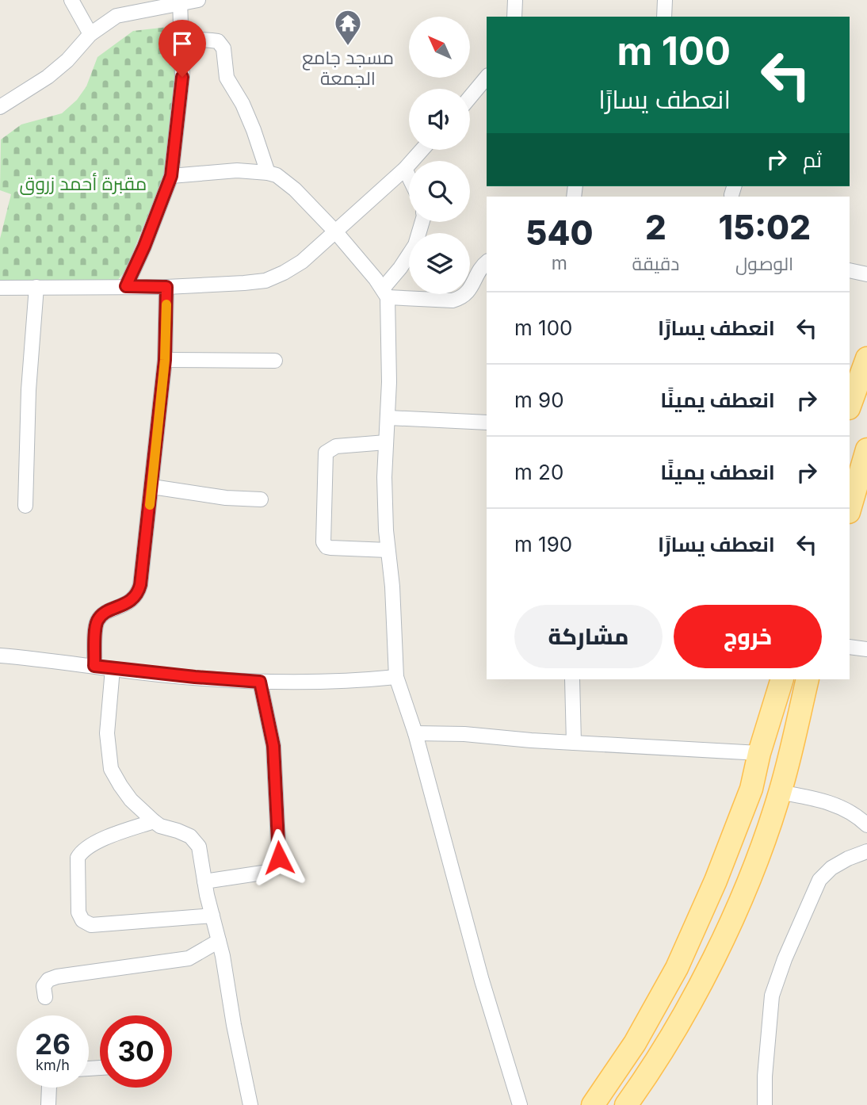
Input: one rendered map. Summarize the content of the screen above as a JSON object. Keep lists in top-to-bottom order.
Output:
{
  "parks": ["مقبرة أحمد زروق"],
  "places": {
    "temple": ["مسجد جامع الجمعة"]
  },
  "north": "top left",
  "page": {
    "turn": ["100 m", "انعطف يسارًا"],
    "then": "ثم",
    "eta": [
      "15:02",
      "الوصول",
      "2",
      "دقيقة",
      "540",
      "m"
    ],
    "list": [
      {
        "name": "انعطف يسارًا",
        "value": "100 m"
      },
      {
        "name": "انعطف يمينًا",
        "value": "90 m"
      },
      {
        "name": "انعطف يمينًا",
        "value": "20 m"
      },
      {
        "name": "انعطف يسارًا",
        "value": "190 m"
      }
    ],
    "buttons": ["خروج", "مشاركة"],
    "speed": "26 km/h",
    "limit": "30"
  }
}
